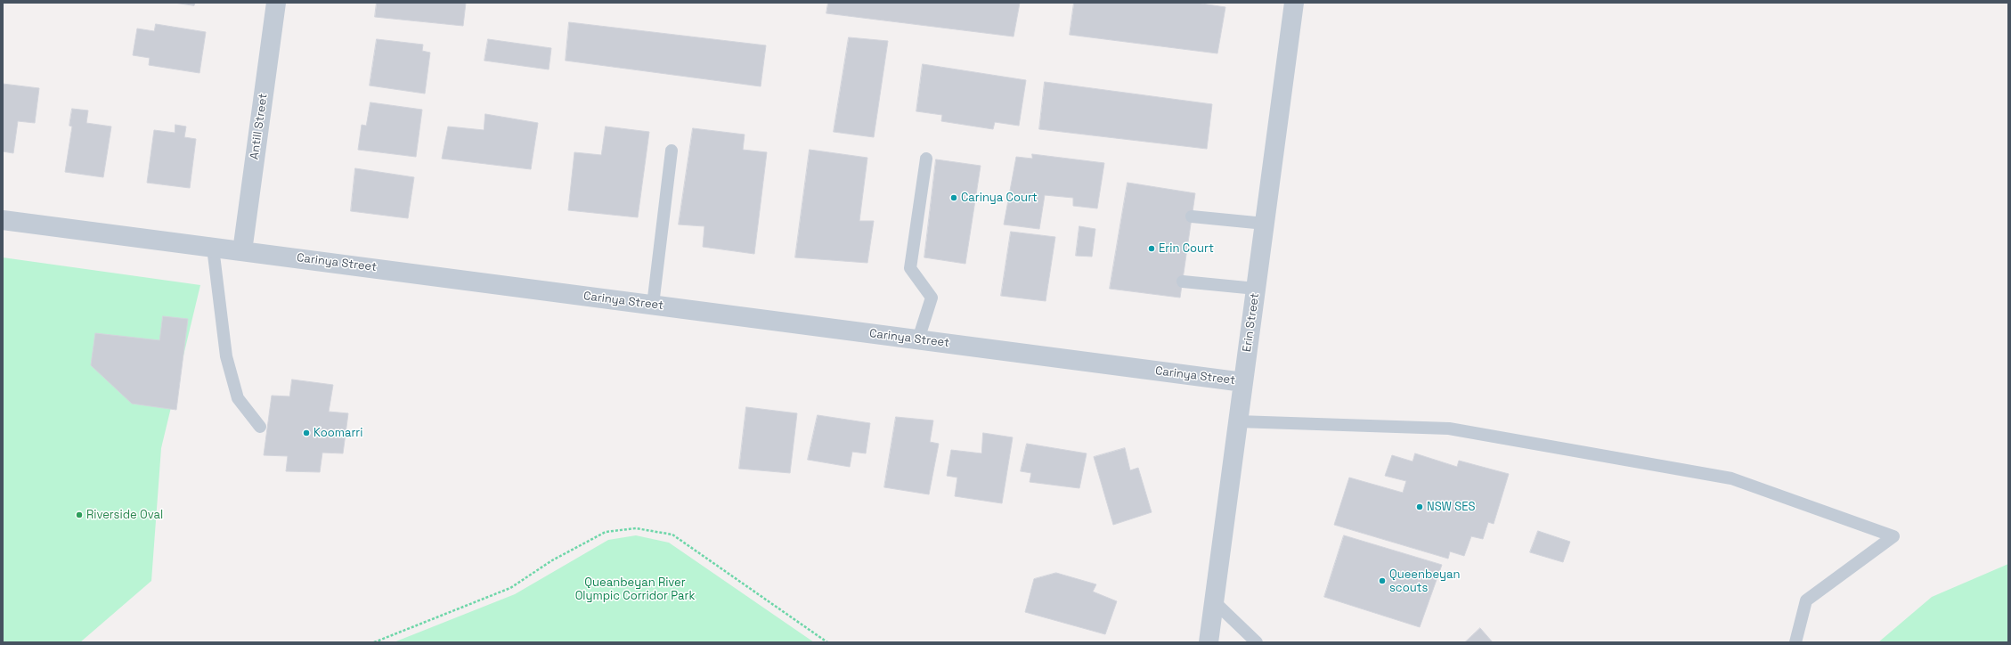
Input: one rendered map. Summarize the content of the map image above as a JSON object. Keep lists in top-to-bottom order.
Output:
{
  "streets": {
    "street": ["Antill Street", "Carinya Street", "Erin Street"]
  },
  "crossings": [
    ["Antill Street", "Carinya Street"],
    ["Carinya Street", "Erin Street"]
  ],
  "parks": ["Queanbeyan River Olympic Corridor Park"],
  "places": [
    "Carinya Court",
    "Erin Court",
    "Koomarri",
    "NSW SES",
    "Riverside Oval",
    "Queenbeyan scouts"
  ]
}
